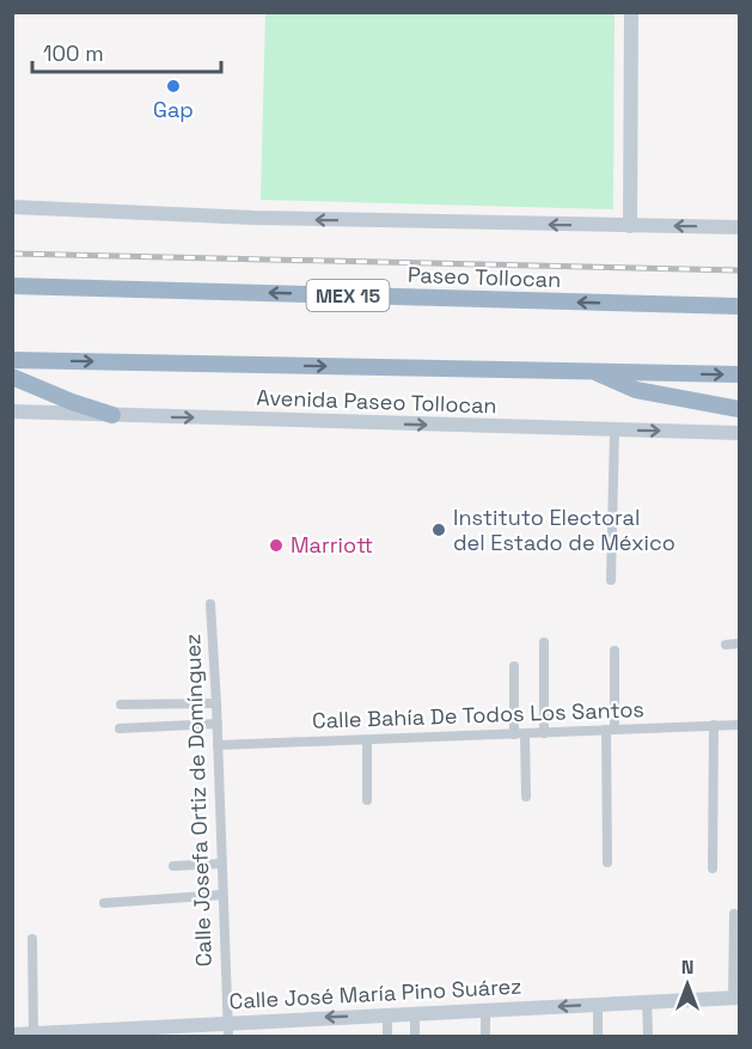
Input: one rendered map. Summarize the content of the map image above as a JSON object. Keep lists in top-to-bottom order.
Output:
{
  "streets": {
    "highway": ["Paseo Tollocan", "MEX 15"],
    "main road": ["Avenida Paseo Tollocan", "Calle José María Pino Suárez"],
    "street": ["Calle Bahía De Todos Los Santos", "Calle Josefa Ortiz de Domínguez"]
  },
  "crossings": [
    ["Calle Bahía De Todos Los Santos", "Calle Josefa Ortiz de Domínguez"],
    ["Calle Josefa Ortiz de Domínguez", "Calle José María Pino Suárez"]
  ],
  "one_way": ["Avenida Paseo Tollocan", "Calle José María Pino Suárez"],
  "places": ["Gap", "Instituto Electoral del Estado de México", "Marriott"],
  "scale_bar": "100 m",
  "north": "top"
}
